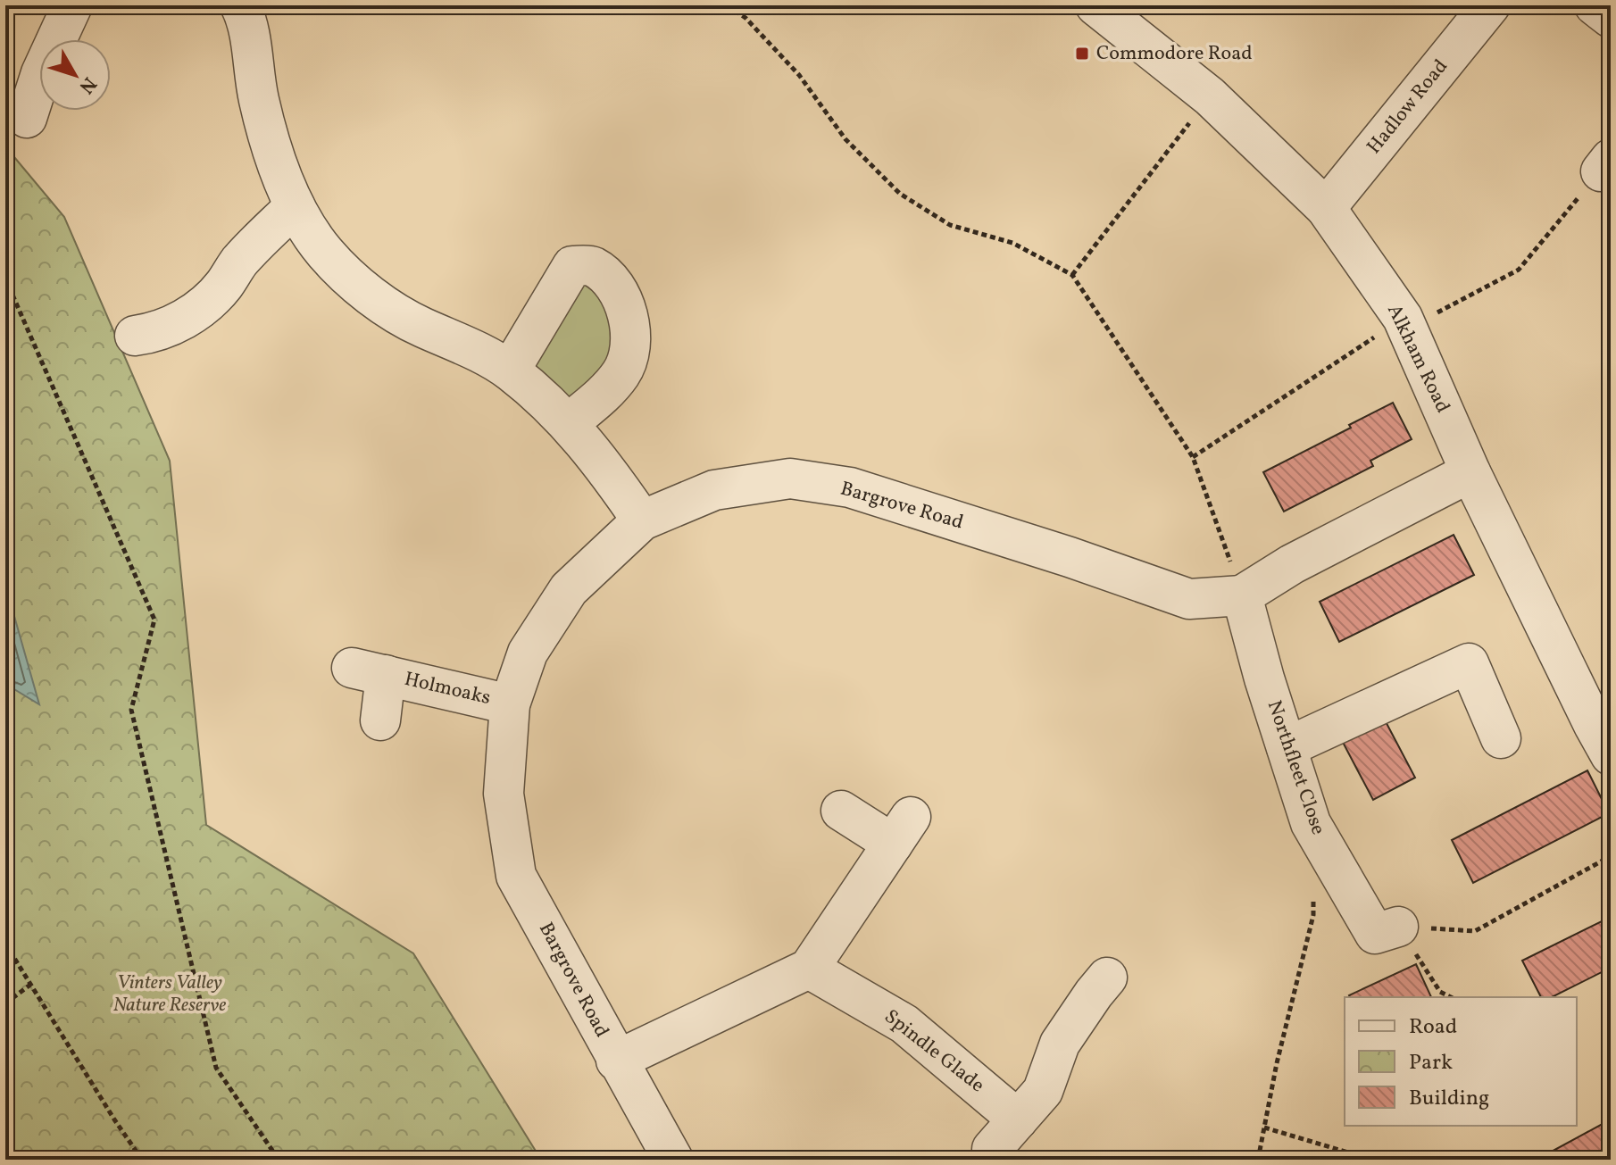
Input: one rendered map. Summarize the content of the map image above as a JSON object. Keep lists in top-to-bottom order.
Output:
{
  "streets": {
    "street": [
      "Hadlow Road",
      "Alkham Road",
      "Bargrove Road",
      "Holmoaks",
      "Northfleet Close",
      "Spindle Glade"
    ]
  },
  "crossings": [
    ["Hadlow Road", "Alkham Road"],
    ["Bargrove Road", "Holmoaks"],
    ["Bargrove Road", "Northfleet Close"]
  ],
  "parks": ["Vinters Valley Nature Reserve"],
  "places": {
    "transit": ["Commodore Road"]
  },
  "legend": ["Road", "Park", "Building"],
  "north": "bottom right"
}
